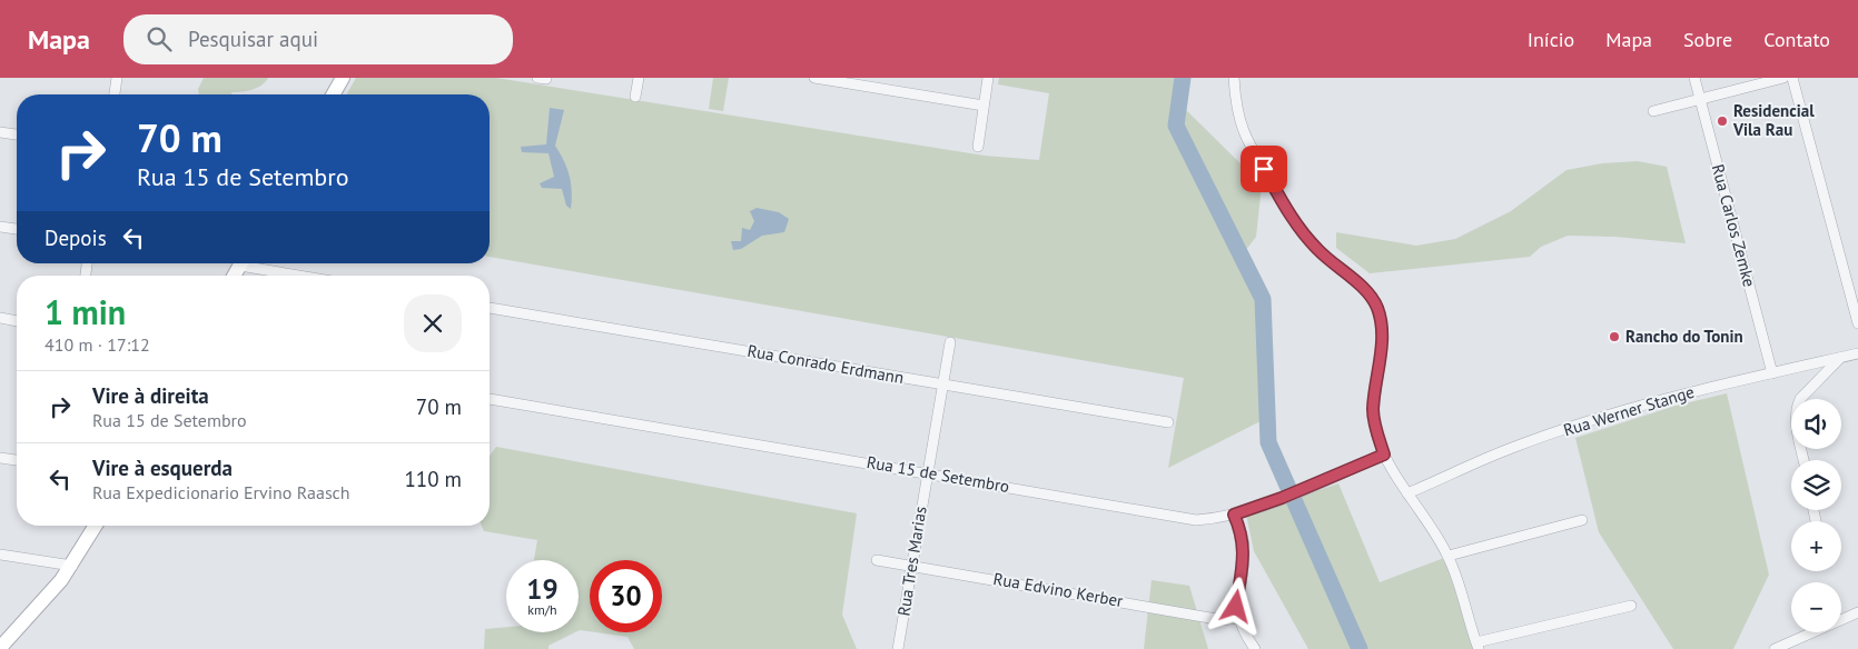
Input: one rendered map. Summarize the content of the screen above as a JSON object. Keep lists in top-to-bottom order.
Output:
{
  "streets": {
    "street": [
      "Rua Carlos Zemke",
      "Rua Conrado Erdmann",
      "Rua Werner Stange",
      "Rua 15 de Setembro",
      "Rua Tres Marias",
      "Rua Edvino Kerber"
    ]
  },
  "crossings": [
    ["Rua Carlos Zemke", "Rua Werner Stange"],
    ["Rua Conrado Erdmann", "Rua Tres Marias"],
    ["Rua 15 de Setembro", "Rua Tres Marias"],
    ["Rua Tres Marias", "Rua Edvino Kerber"]
  ],
  "places": ["Residencial Vila Rau", "Rancho do Tonin"],
  "page": {
    "header": "Mapa",
    "search": "Pesquisar aqui",
    "nav": [
      "Início",
      "Mapa",
      "Sobre",
      "Contato"
    ],
    "turn": ["70 m", "Rua 15 de Setembro"],
    "then": "Depois",
    "heading": ["1 min", "410 m · 17:12"],
    "list": [
      {
        "name": "Vire à direita",
        "note": "Rua 15 de Setembro",
        "value": "70 m"
      },
      {
        "name": "Vire à esquerda",
        "note": "Rua Expedicionario Ervino Raasch",
        "value": "110 m"
      }
    ],
    "map_buttons": ["+", "−"],
    "speed": "19 km/h",
    "limit": "30"
  }
}
